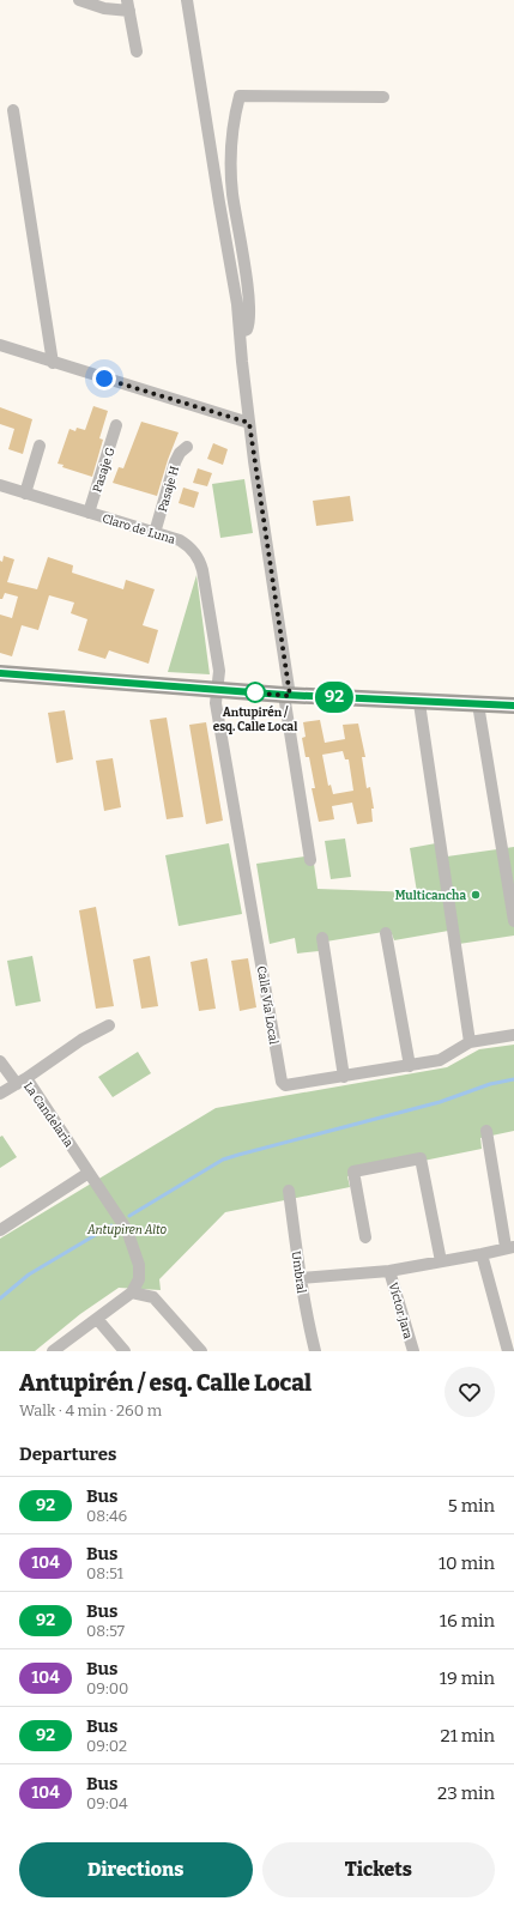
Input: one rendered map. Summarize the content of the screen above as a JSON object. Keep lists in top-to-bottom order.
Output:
{
  "streets": {
    "street": [
      "Pasaje G",
      "Pasaje H",
      "Claro de Luna",
      "Calle Vía Local",
      "La Candelaria",
      "Umbral",
      "Víctor Jara"
    ]
  },
  "crossings": [
    ["Pasaje G", "Claro de Luna"],
    ["Pasaje H", "Claro de Luna"],
    ["Claro de Luna", "Calle Vía Local"]
  ],
  "parks": ["Antupiren Alto"],
  "places": ["Antupirén / esq. Calle Local", "Multicancha"],
  "lines": ["bus line 92"],
  "page": {
    "on_map": "92",
    "heading": [
      ["Antupirén / esq. Calle Local", "Walk · 4 min · 260 m"],
      "Departures"
    ],
    "list": [
      {
        "mark": "92",
        "name": "Bus",
        "note": "08:46",
        "value": "5 min"
      },
      {
        "mark": "104",
        "name": "Bus",
        "note": "08:51",
        "value": "10 min"
      },
      {
        "mark": "92",
        "name": "Bus",
        "note": "08:57",
        "value": "16 min"
      },
      {
        "mark": "104",
        "name": "Bus",
        "note": "09:00",
        "value": "19 min"
      },
      {
        "mark": "92",
        "name": "Bus",
        "note": "09:02",
        "value": "21 min"
      },
      {
        "mark": "104",
        "name": "Bus",
        "note": "09:04",
        "value": "23 min"
      }
    ],
    "buttons": ["Directions", "Tickets"]
  }
}
